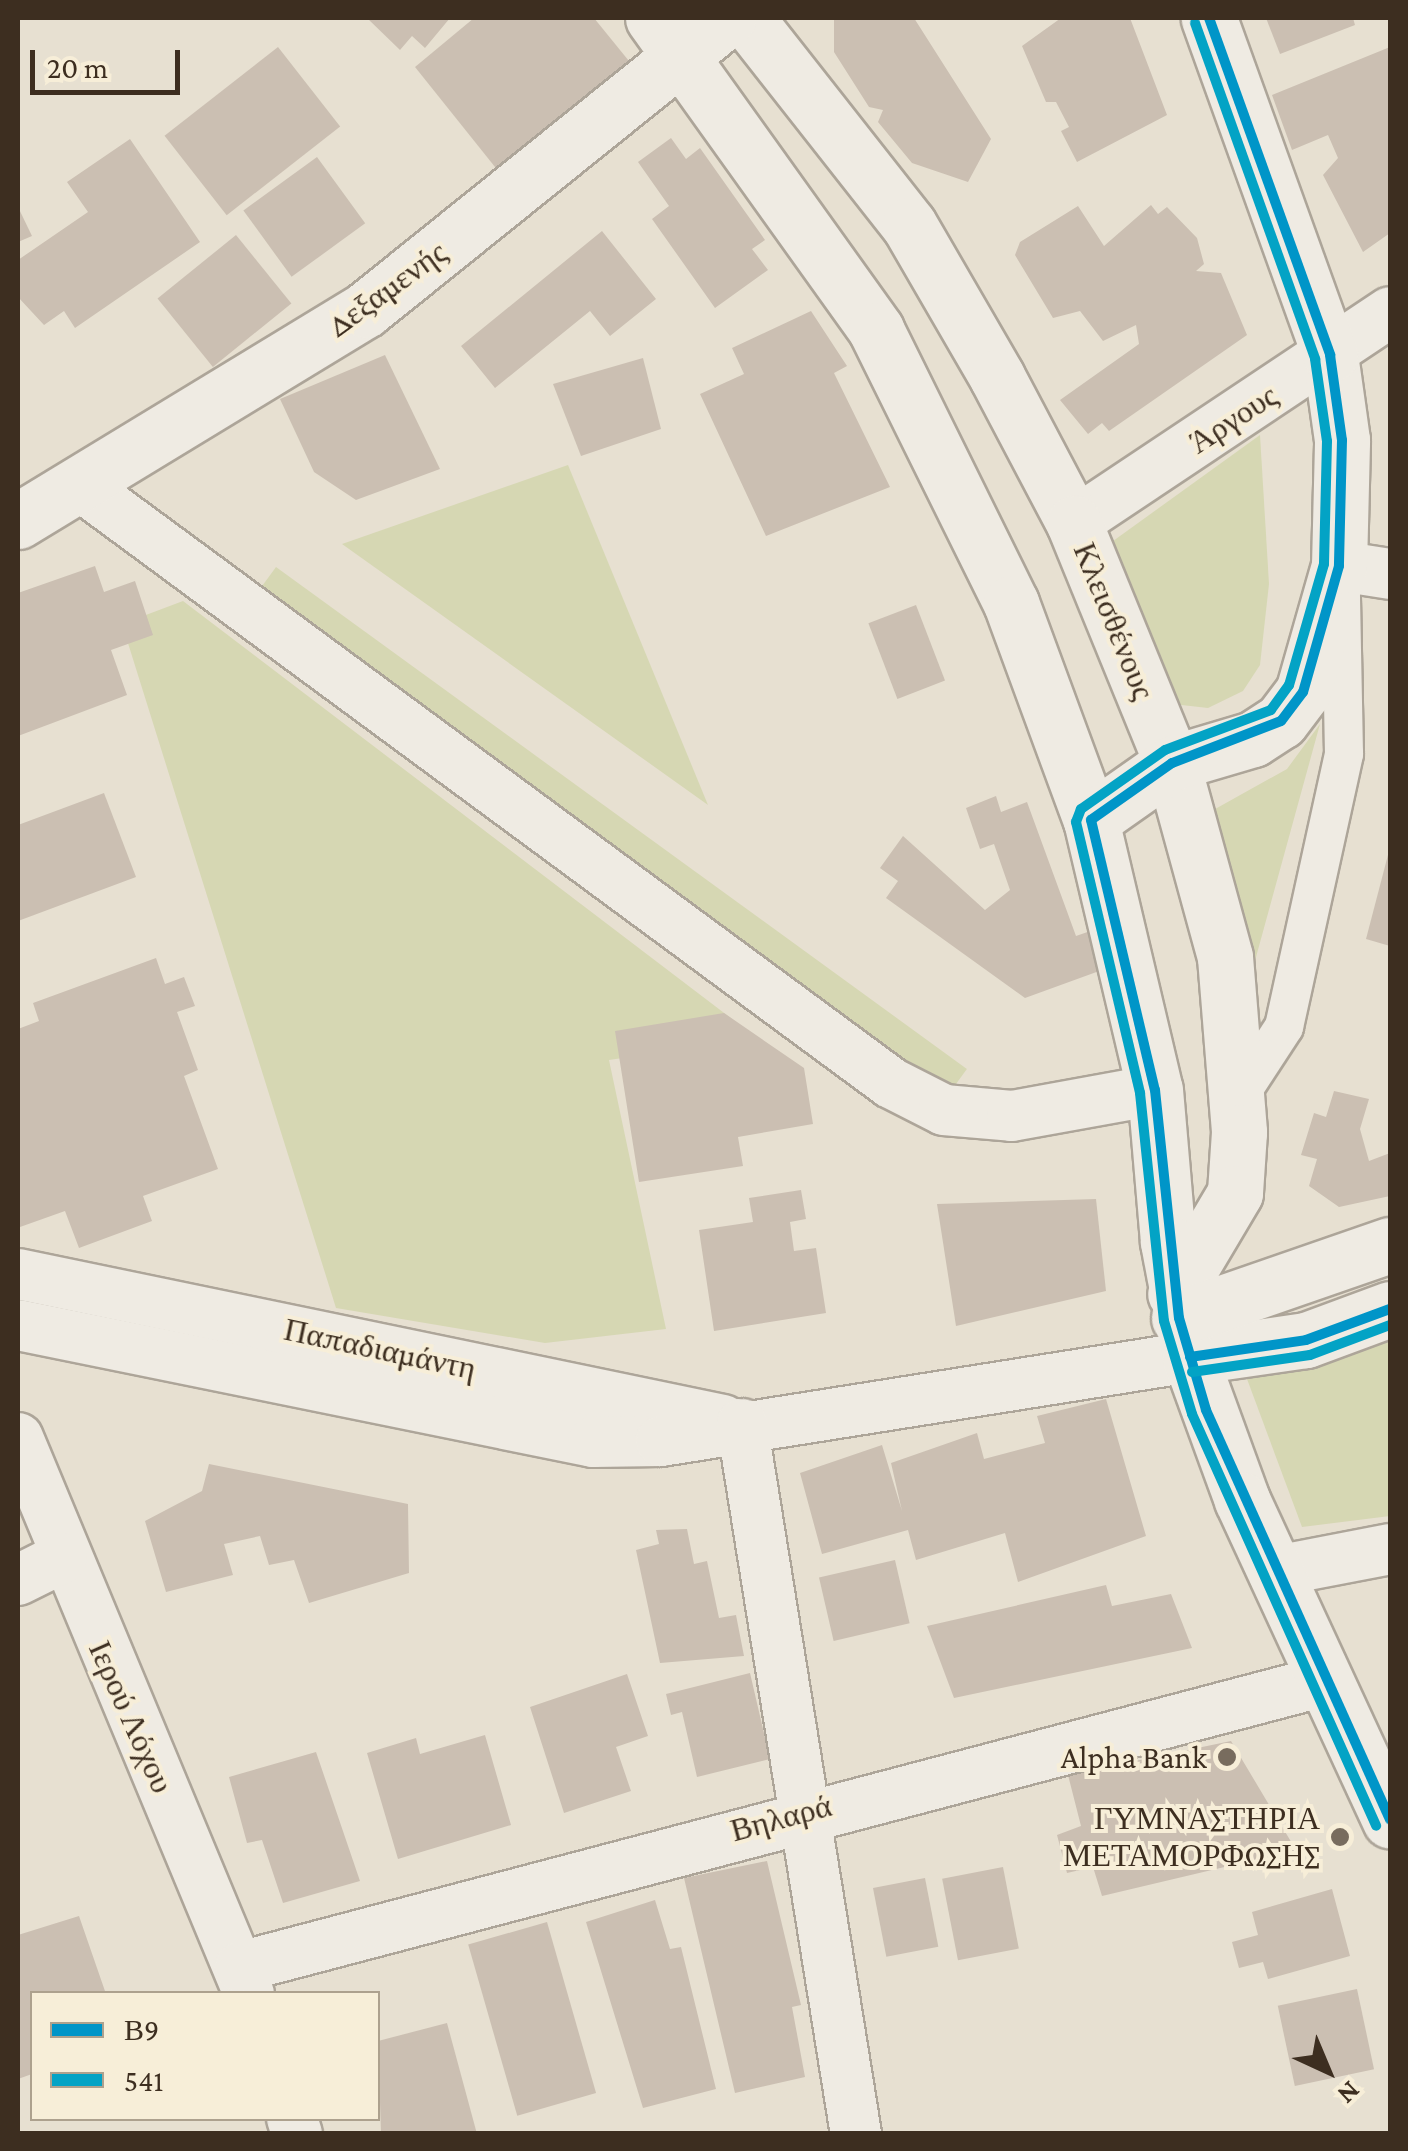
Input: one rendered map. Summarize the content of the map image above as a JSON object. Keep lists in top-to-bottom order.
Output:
{
  "streets": {
    "street": [
      "Δεξαμενής",
      "Άργους",
      "Κλεισθένους",
      "Παπαδιαμάντη",
      "Ιερού Λόχου",
      "Βηλαρά"
    ]
  },
  "crossings": [
    ["Άργους", "Κλεισθένους"],
    ["Κλεισθένους", "Παπαδιαμάντη"],
    ["Ιερού Λόχου", "Βηλαρά"]
  ],
  "places": ["Alpha Bank", "ΓΥΜΝΑΣΤΗΡΙΑ ΜΕΤΑΜΟΡΦΩΣΗΣ"],
  "lines": ["transit line Β9", "transit line 541"],
  "legend": ["Β9", "541"],
  "scale_bar": "20 m",
  "north": "bottom right"
}
